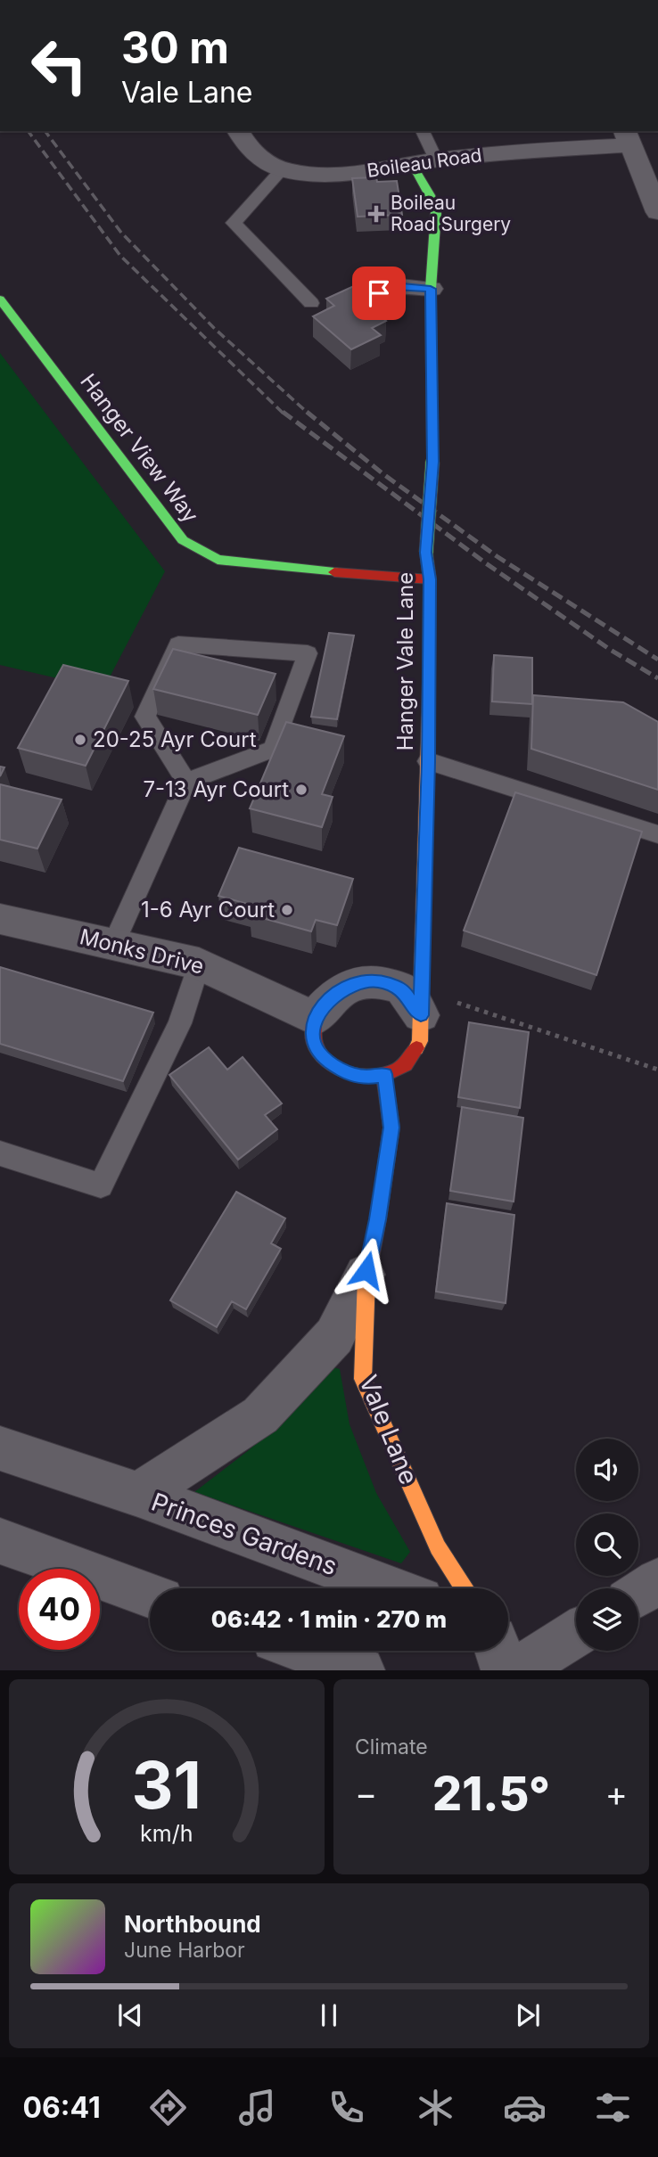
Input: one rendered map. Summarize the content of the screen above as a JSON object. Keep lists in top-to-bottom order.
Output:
{
  "streets": {
    "street": [
      "Boileau Road",
      "Hanger View Way",
      "Hanger Vale Lane",
      "Monks Drive",
      "Vale Lane",
      "Princes Gardens"
    ]
  },
  "crossings": [
    ["Boileau Road", "Hanger Vale Lane"],
    ["Hanger View Way", "Hanger Vale Lane"],
    ["Hanger Vale Lane", "Monks Drive"],
    ["Hanger Vale Lane", "Vale Lane"],
    ["Monks Drive", "Vale Lane"],
    ["Vale Lane", "Princes Gardens"]
  ],
  "places": {
    "health": ["Boileau Road Surgery"],
    "other": ["20-25 Ayr Court", "7-13 Ayr Court", "1-6 Ayr Court"]
  },
  "page": {
    "turn": ["30 m", "Vale Lane"],
    "limit": "40",
    "trip": "06:42 · 1 min · 270 m",
    "tile": "Climate",
    "heat": ["−", "21.5°", "+"],
    "song": ["Northbound", "June Harbor"],
    "tabs": "06:41",
    "gauge": ["31", "km/h"]
  }
}
